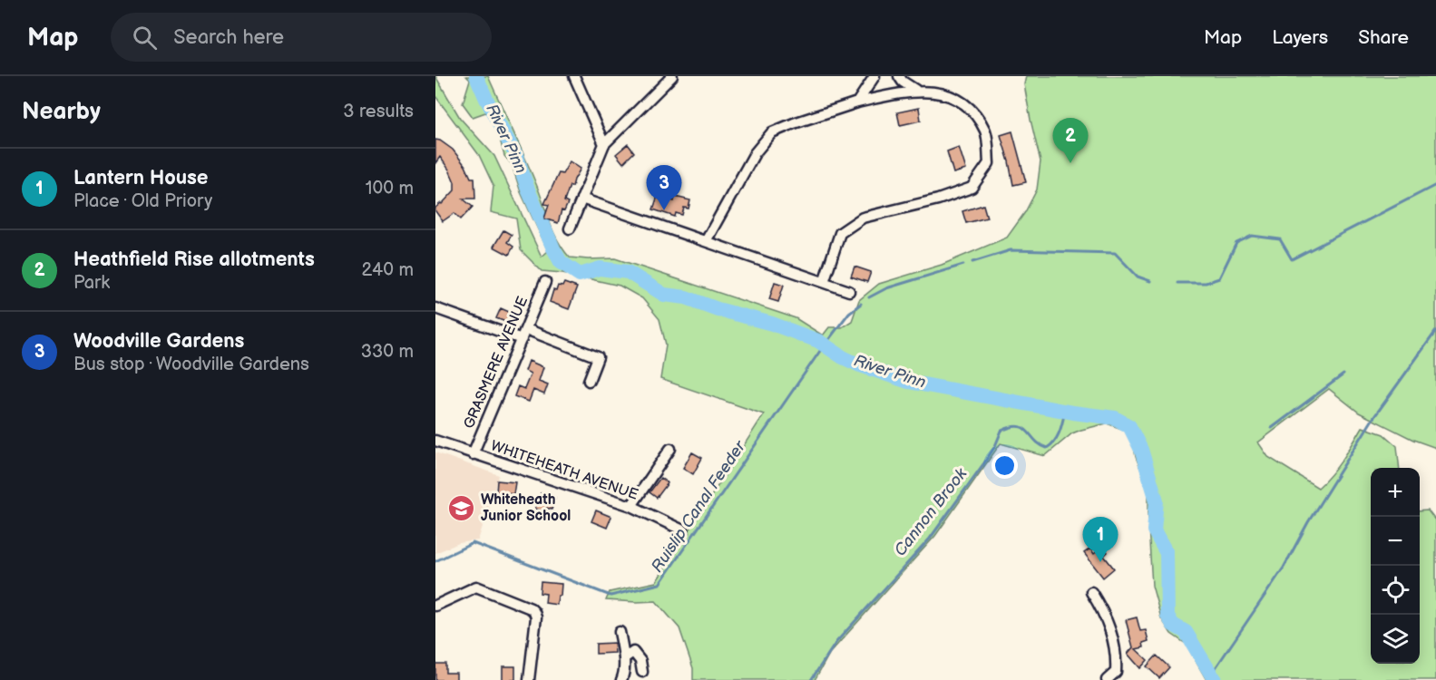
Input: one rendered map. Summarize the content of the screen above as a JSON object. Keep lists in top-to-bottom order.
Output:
{
  "streets": {
    "street": ["GRASMERE AVENUE", "WHITEHEATH AVENUE"]
  },
  "crossings": [
    ["GRASMERE AVENUE", "WHITEHEATH AVENUE"]
  ],
  "water": ["River Pinn", "Ruislip Canal Feeder", "Cannon Brook"],
  "places": {
    "school or university": ["Whiteheath Junior School"]
  },
  "page": {
    "header": "Map",
    "search": "Search here",
    "nav": ["Map", "Layers", "Share"],
    "heading": ["Nearby", "3 results"],
    "pins": ["2", "3", "1"],
    "list": [
      {
        "mark": "1",
        "name": "Lantern House",
        "note": "Place · Old Priory",
        "value": "100 m"
      },
      {
        "mark": "2",
        "name": "Heathfield Rise allotments",
        "note": "Park",
        "value": "240 m"
      },
      {
        "mark": "3",
        "name": "Woodville Gardens",
        "note": "Bus stop · Woodville Gardens",
        "value": "330 m"
      }
    ],
    "map_buttons": ["+", "−"]
  }
}
